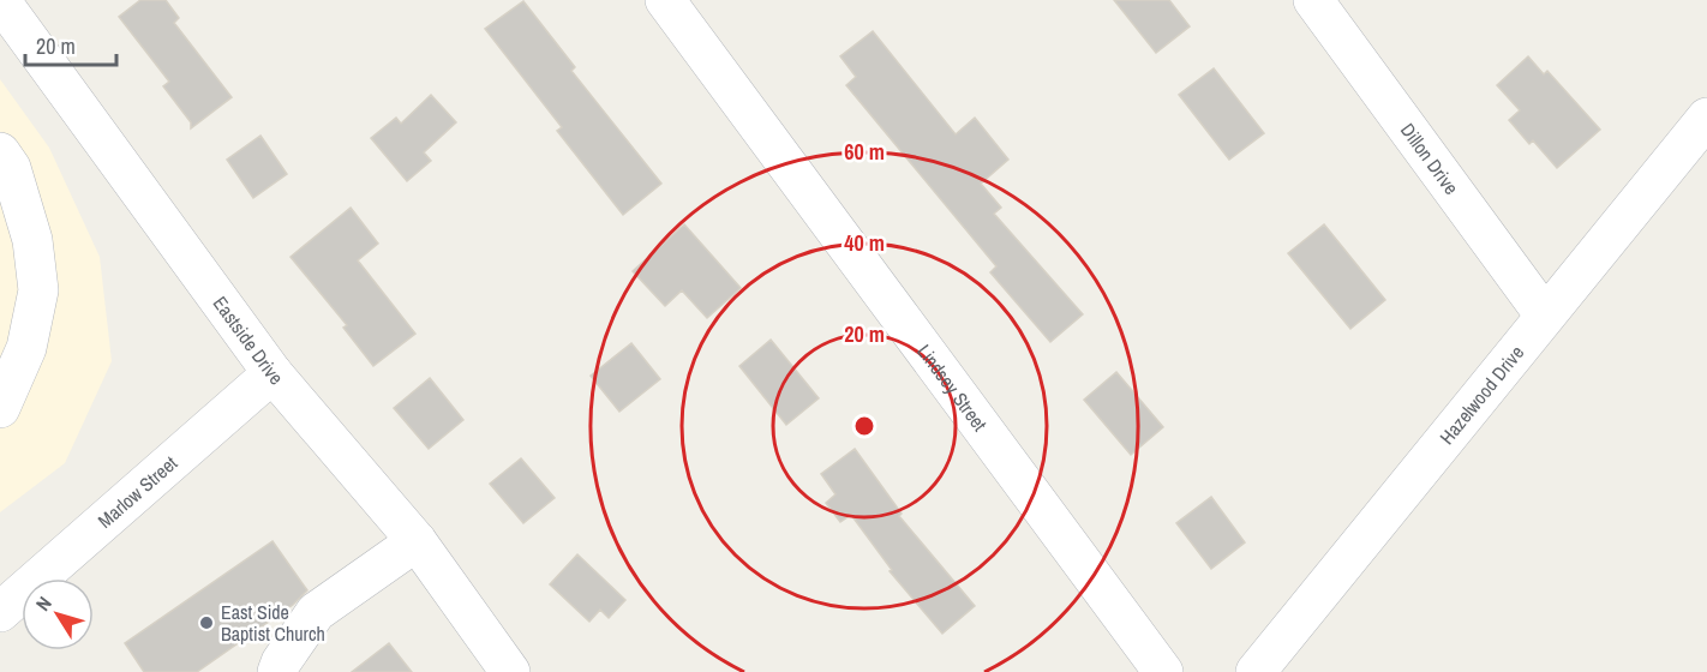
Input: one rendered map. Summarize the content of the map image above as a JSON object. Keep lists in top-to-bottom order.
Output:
{
  "streets": {
    "street": [
      "Dillon Drive",
      "Eastside Drive",
      "Lindsey Street",
      "Hazelwood Drive",
      "Marlow Street"
    ]
  },
  "crossings": [
    ["Dillon Drive", "Hazelwood Drive"],
    ["Eastside Drive", "Marlow Street"]
  ],
  "places": ["East Side Baptist Church"],
  "scale_bar": "20 m",
  "north": "top left",
  "rings": ["60 m", "40 m", "20 m"]
}
